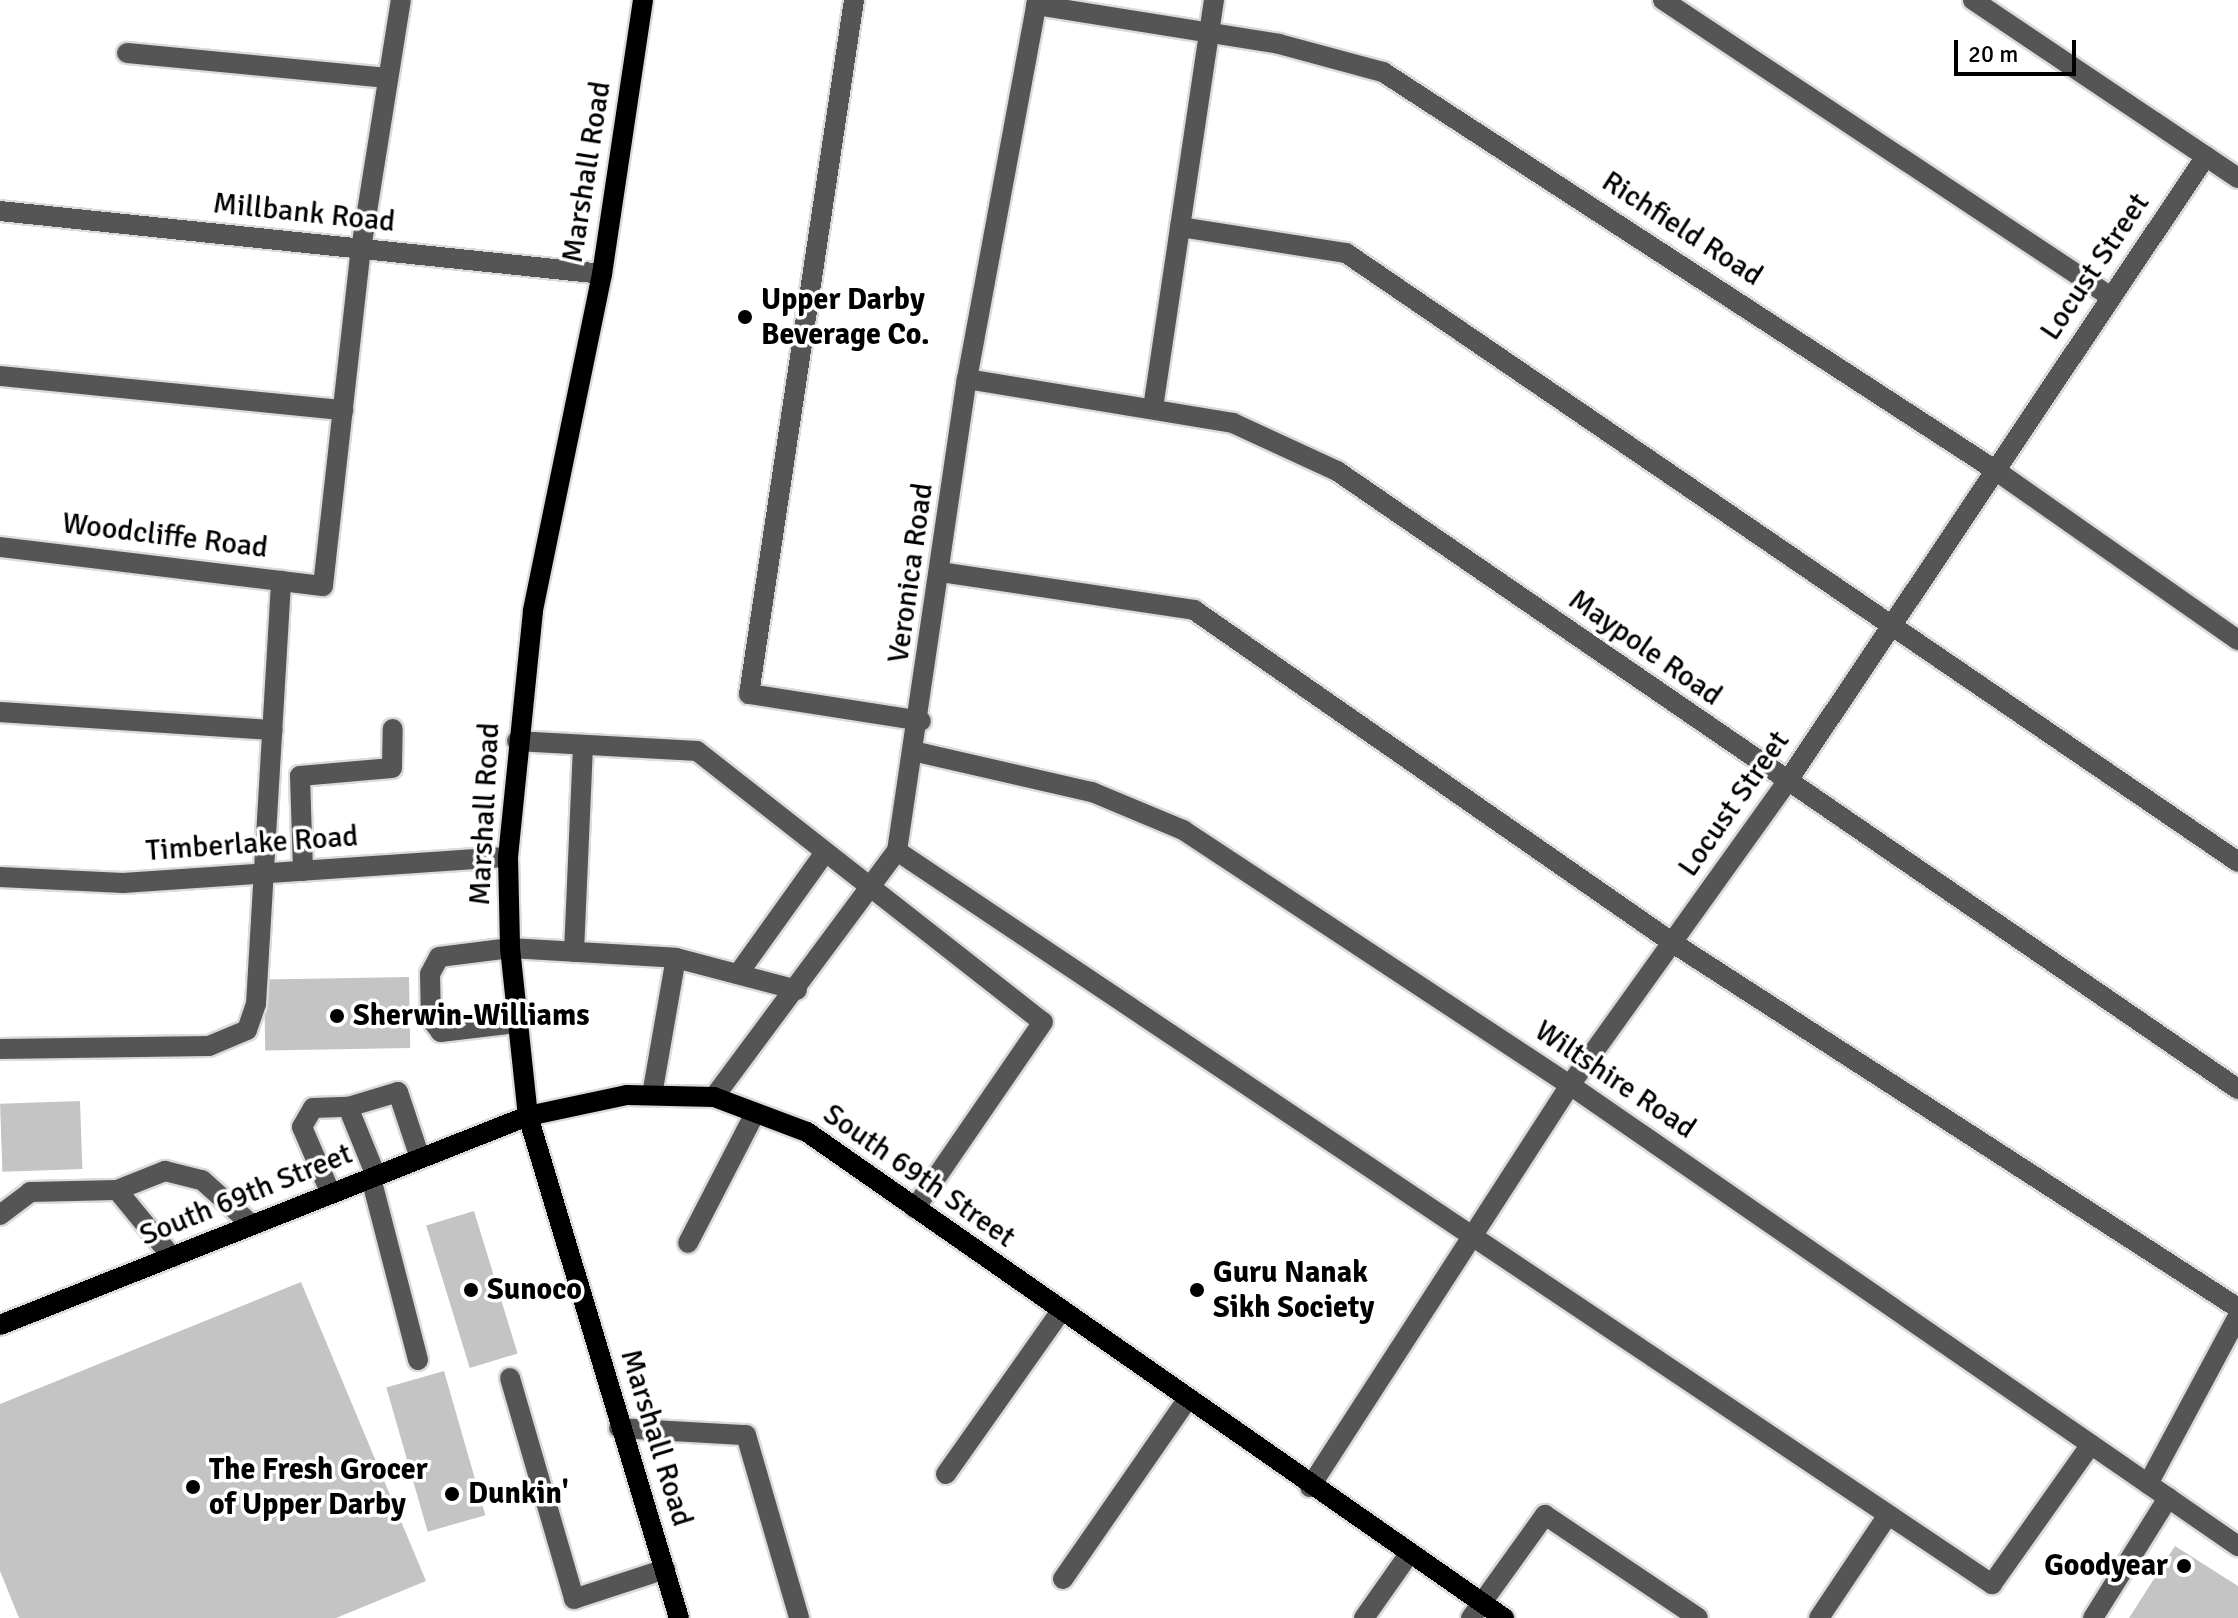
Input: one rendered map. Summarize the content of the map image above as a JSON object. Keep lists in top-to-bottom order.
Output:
{
  "streets": {
    "main road": ["Marshall Road", "South 69th Street"],
    "street": [
      "Millbank Road",
      "Richfield Road",
      "Locust Street",
      "Woodcliffe Road",
      "Veronica Road",
      "Maypole Road",
      "Timberlake Road",
      "Wiltshire Road"
    ]
  },
  "crossings": [
    ["Marshall Road", "Millbank Road"],
    ["Marshall Road", "Timberlake Road"],
    ["Marshall Road", "South 69th Street"],
    ["Richfield Road", "Locust Street"],
    ["Richfield Road", "Veronica Road"],
    ["Locust Street", "Maypole Road"],
    ["Locust Street", "Wiltshire Road"],
    ["Locust Street", "South 69th Street"],
    ["Veronica Road", "Maypole Road"],
    ["Veronica Road", "Wiltshire Road"],
    ["Veronica Road", "South 69th Street"]
  ],
  "places": [
    "Upper Darby Beverage Co.",
    "Sherwin-Williams",
    "Sunoco",
    "Guru Nanak Sikh Society",
    "The Fresh Grocer of Upper Darby",
    "Dunkin'",
    "Goodyear"
  ],
  "scale_bar": "20 m"
}
